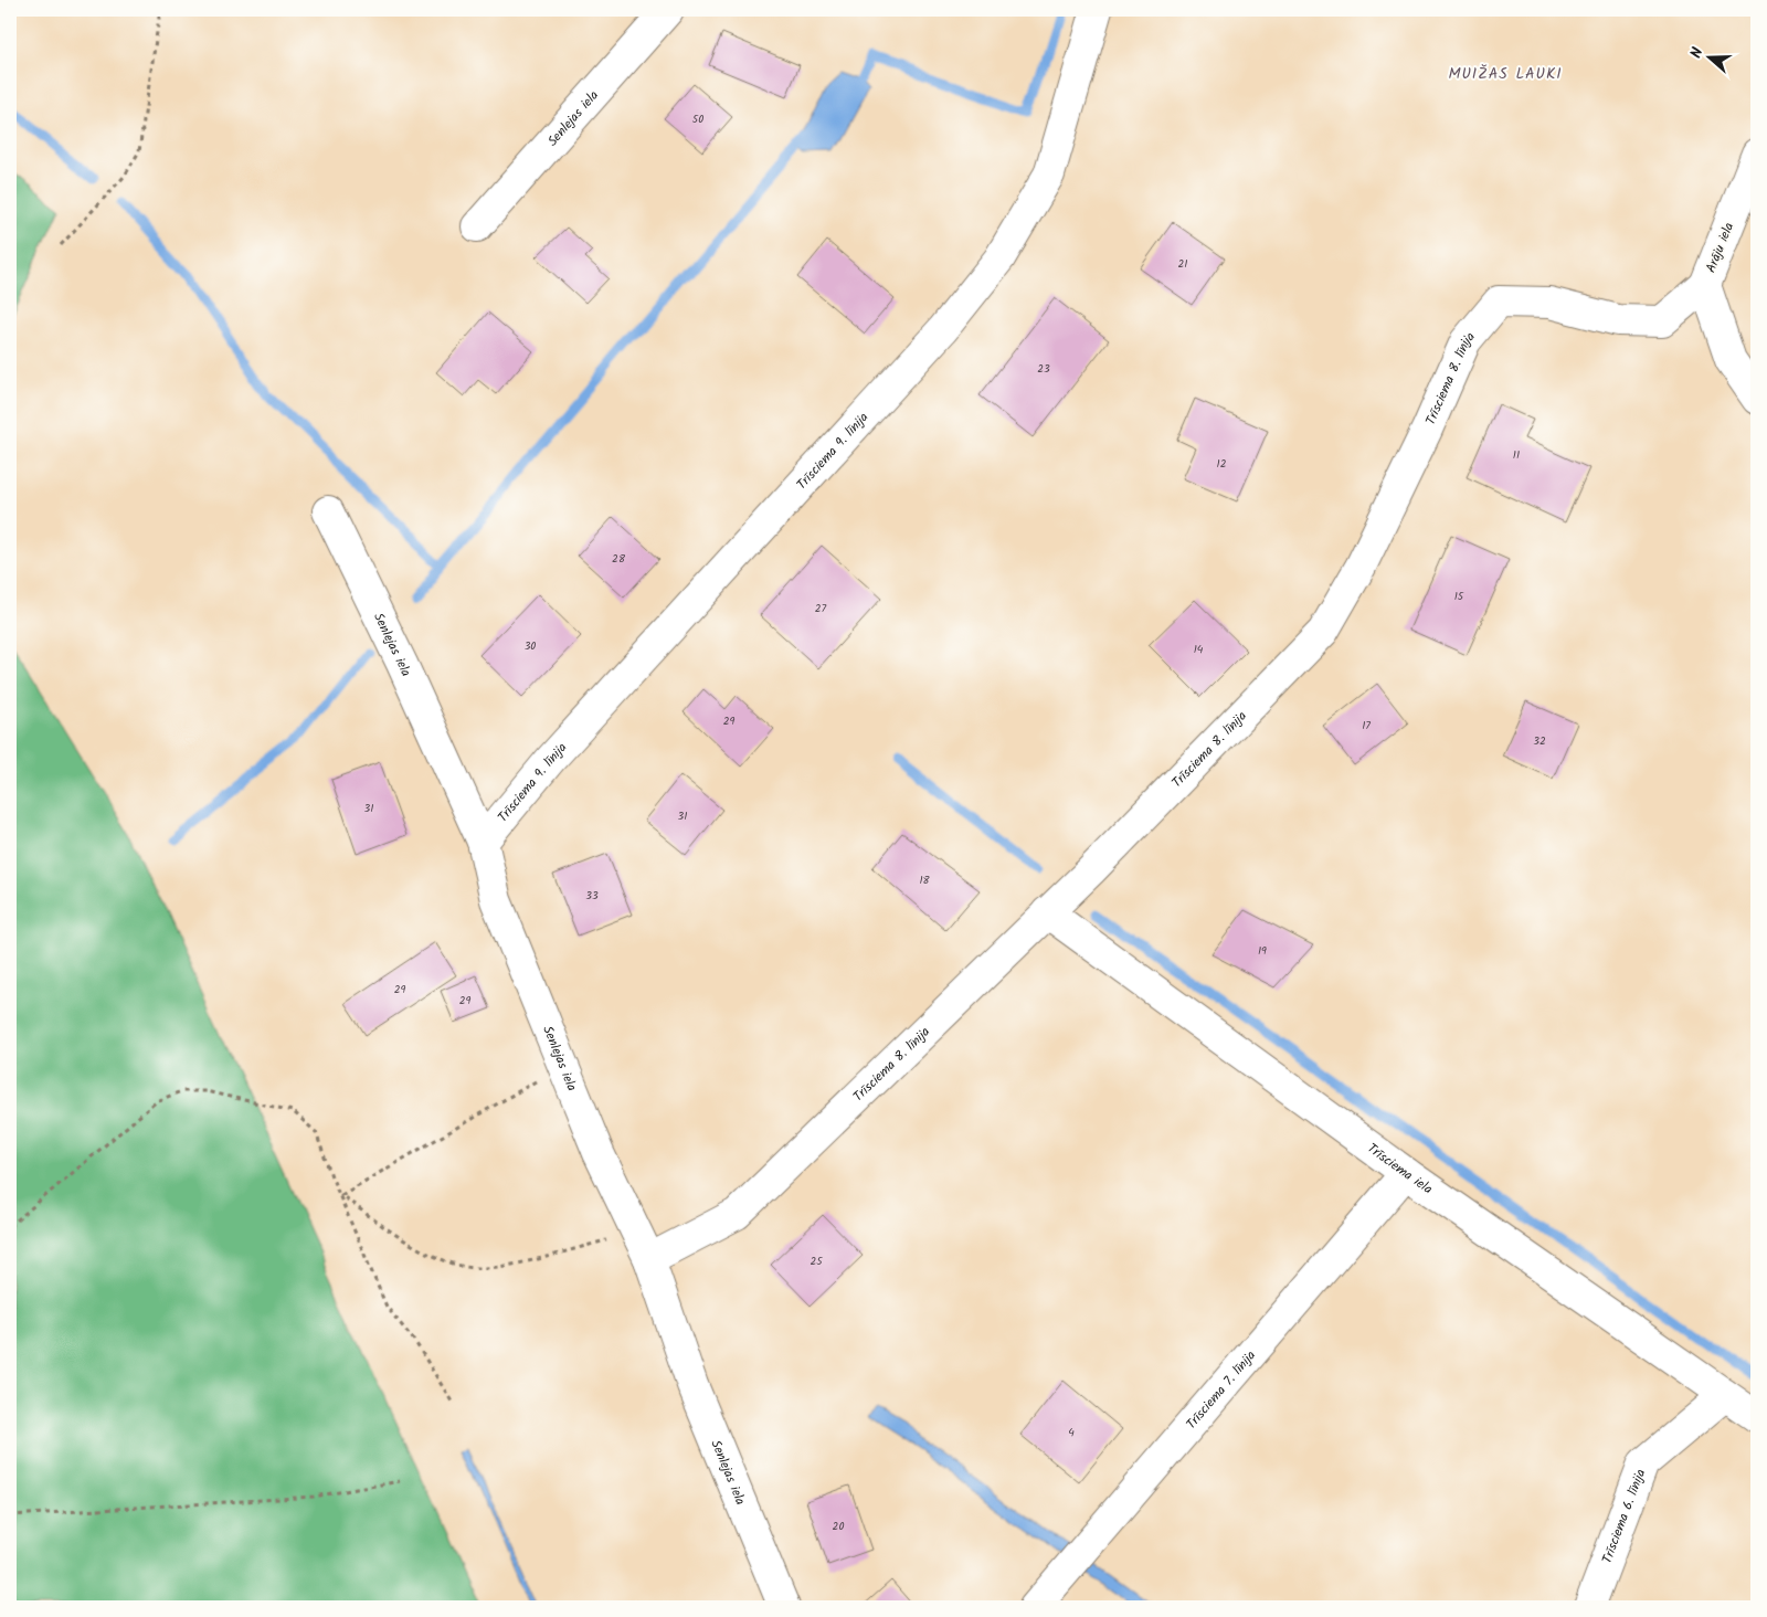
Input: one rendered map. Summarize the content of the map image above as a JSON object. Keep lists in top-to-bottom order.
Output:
{
  "streets": {
    "street": [
      "Senlejas iela",
      "Arāju iela",
      "Trīsciema 8. līnija",
      "Trīsciema 9. līnija",
      "Trīsciema iela",
      "Trīsciema 7. līnija",
      "Trīsciema 6. līnija"
    ]
  },
  "crossings": [
    ["Senlejas iela", "Trīsciema 8. līnija"],
    ["Senlejas iela", "Trīsciema 9. līnija"],
    ["Arāju iela", "Trīsciema 8. līnija"],
    ["Trīsciema 8. līnija", "Trīsciema iela"],
    ["Trīsciema iela", "Trīsciema 7. līnija"],
    ["Trīsciema iela", "Trīsciema 6. līnija"]
  ],
  "districts": ["MUIŽAS LAUKI"],
  "house_numbers": [
    "50",
    "21",
    "23",
    "11",
    "12",
    "28",
    "15",
    "27",
    "30",
    "14",
    "29",
    "17",
    "32",
    "31",
    "31",
    "18",
    "33",
    "19",
    "29",
    "29",
    "25",
    "4",
    "20"
  ],
  "north": "left"
}
